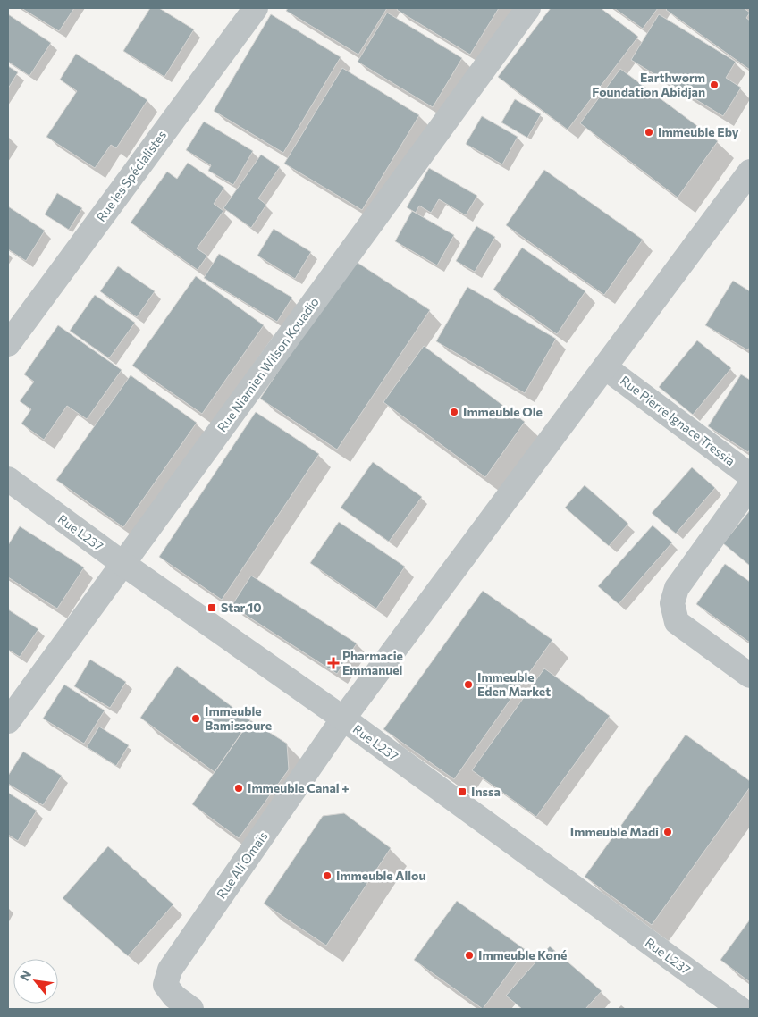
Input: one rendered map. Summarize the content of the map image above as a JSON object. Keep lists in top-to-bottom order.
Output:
{
  "streets": {
    "street": [
      "Rue les Spécialistes",
      "Rue Niamien Wilson Kouadio",
      "Rue Pierre Ignace Tressia",
      "Rue L237",
      "Rue Ali Omaïs"
    ]
  },
  "crossings": [
    ["Rue Niamien Wilson Kouadio", "Rue L237"],
    ["Rue L237", "Rue Ali Omaïs"]
  ],
  "places": {
    "other": [
      "Earthworm Foundation Abidjan",
      "Immeuble Eby",
      "Immeuble Ole",
      "Immeuble Eden Market",
      "Immeuble Bamissoure",
      "Immeuble Canal +",
      "Immeuble Madi",
      "Immeuble Allou",
      "Immeuble Koné"
    ],
    "transit": ["Star 10", "Inssa"],
    "health": ["Pharmacie Emmanuel"]
  },
  "north": "top left"
}
